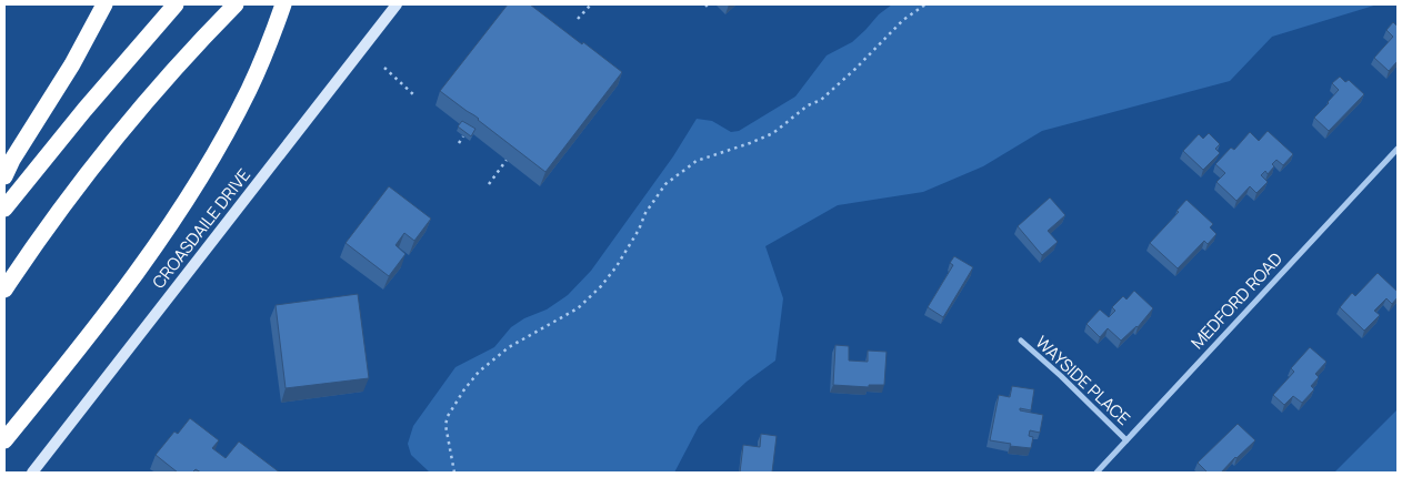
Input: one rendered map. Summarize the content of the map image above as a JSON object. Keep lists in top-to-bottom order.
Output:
{
  "streets": {
    "street": ["CROASDAILE DRIVE", "MEDFORD ROAD", "WAYSIDE PLACE"]
  },
  "crossings": [
    ["MEDFORD ROAD", "WAYSIDE PLACE"]
  ]
}
